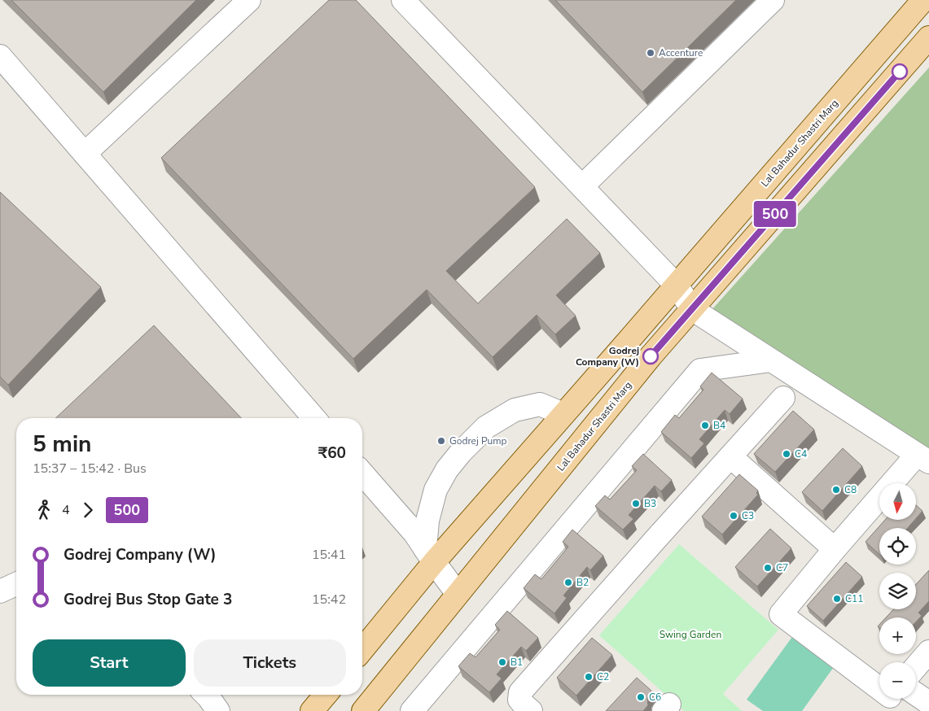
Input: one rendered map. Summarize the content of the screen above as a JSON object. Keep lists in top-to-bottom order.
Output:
{
  "streets": {
    "main road": ["Lal Bahadur Shastri Marg"]
  },
  "parks": ["Swing Garden"],
  "places": [
    "Accenture",
    "Godrej Company (W)",
    "B4",
    "Godrej Pump",
    "C4",
    "C8",
    "B3",
    "C3",
    "C7",
    "B2",
    "C11",
    "B1",
    "C2",
    "C6"
  ],
  "lines": ["bus line 500"],
  "north": "bottom",
  "page": {
    "on_map": "500",
    "heading": ["5 min", "15:37 – 15:42 · Bus", "₹60"],
    "map_buttons": ["+", "−"],
    "legs": ["4", "500"],
    "list": [
      {
        "name": "Godrej Company (W)",
        "value": "15:41"
      },
      {
        "name": "Godrej Bus Stop Gate 3",
        "value": "15:42"
      }
    ],
    "buttons": ["Start", "Tickets"]
  }
}
